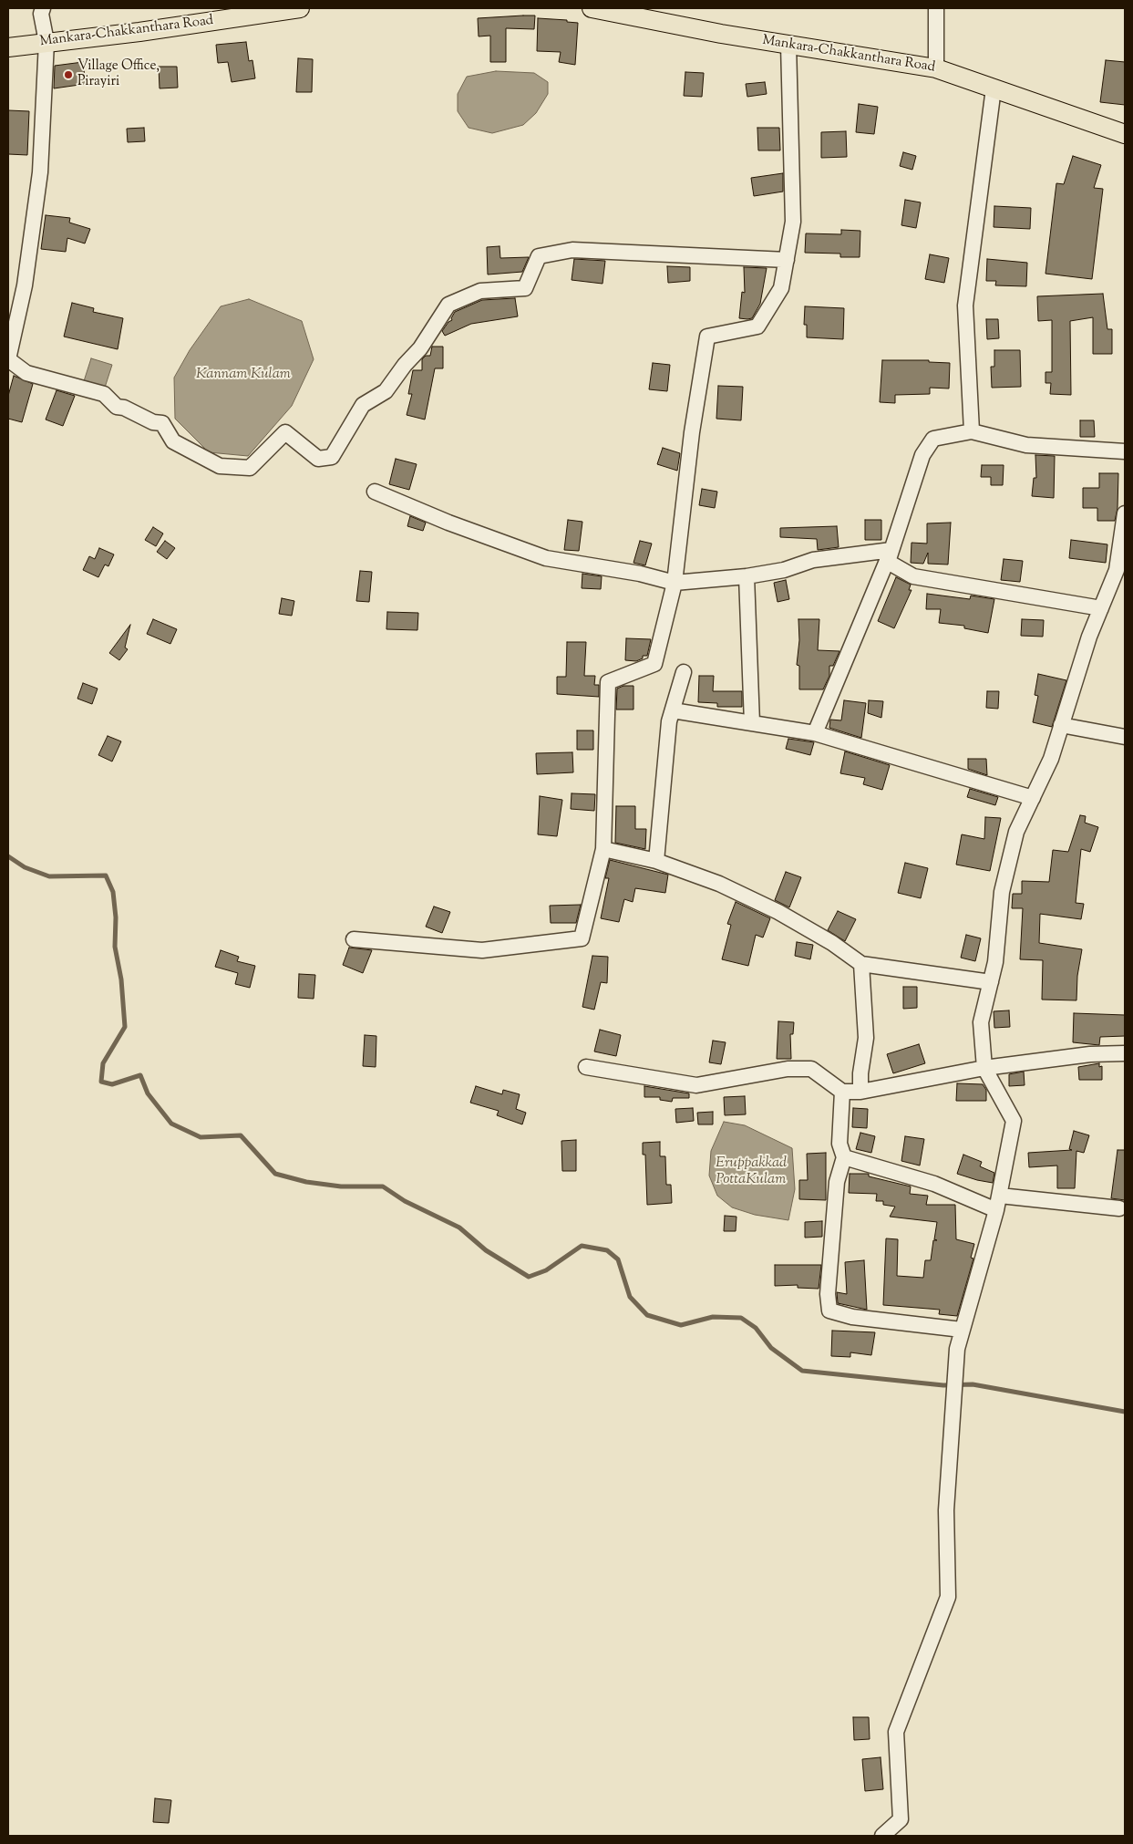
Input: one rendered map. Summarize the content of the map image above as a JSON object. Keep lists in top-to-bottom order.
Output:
{
  "streets": {
    "main road": ["Mankara-Chakkanthara Road"]
  },
  "water": ["Kannam Kulam", "Eruppakkad PottaKulam"],
  "places": ["Village Office, Pirayiri"]
}
